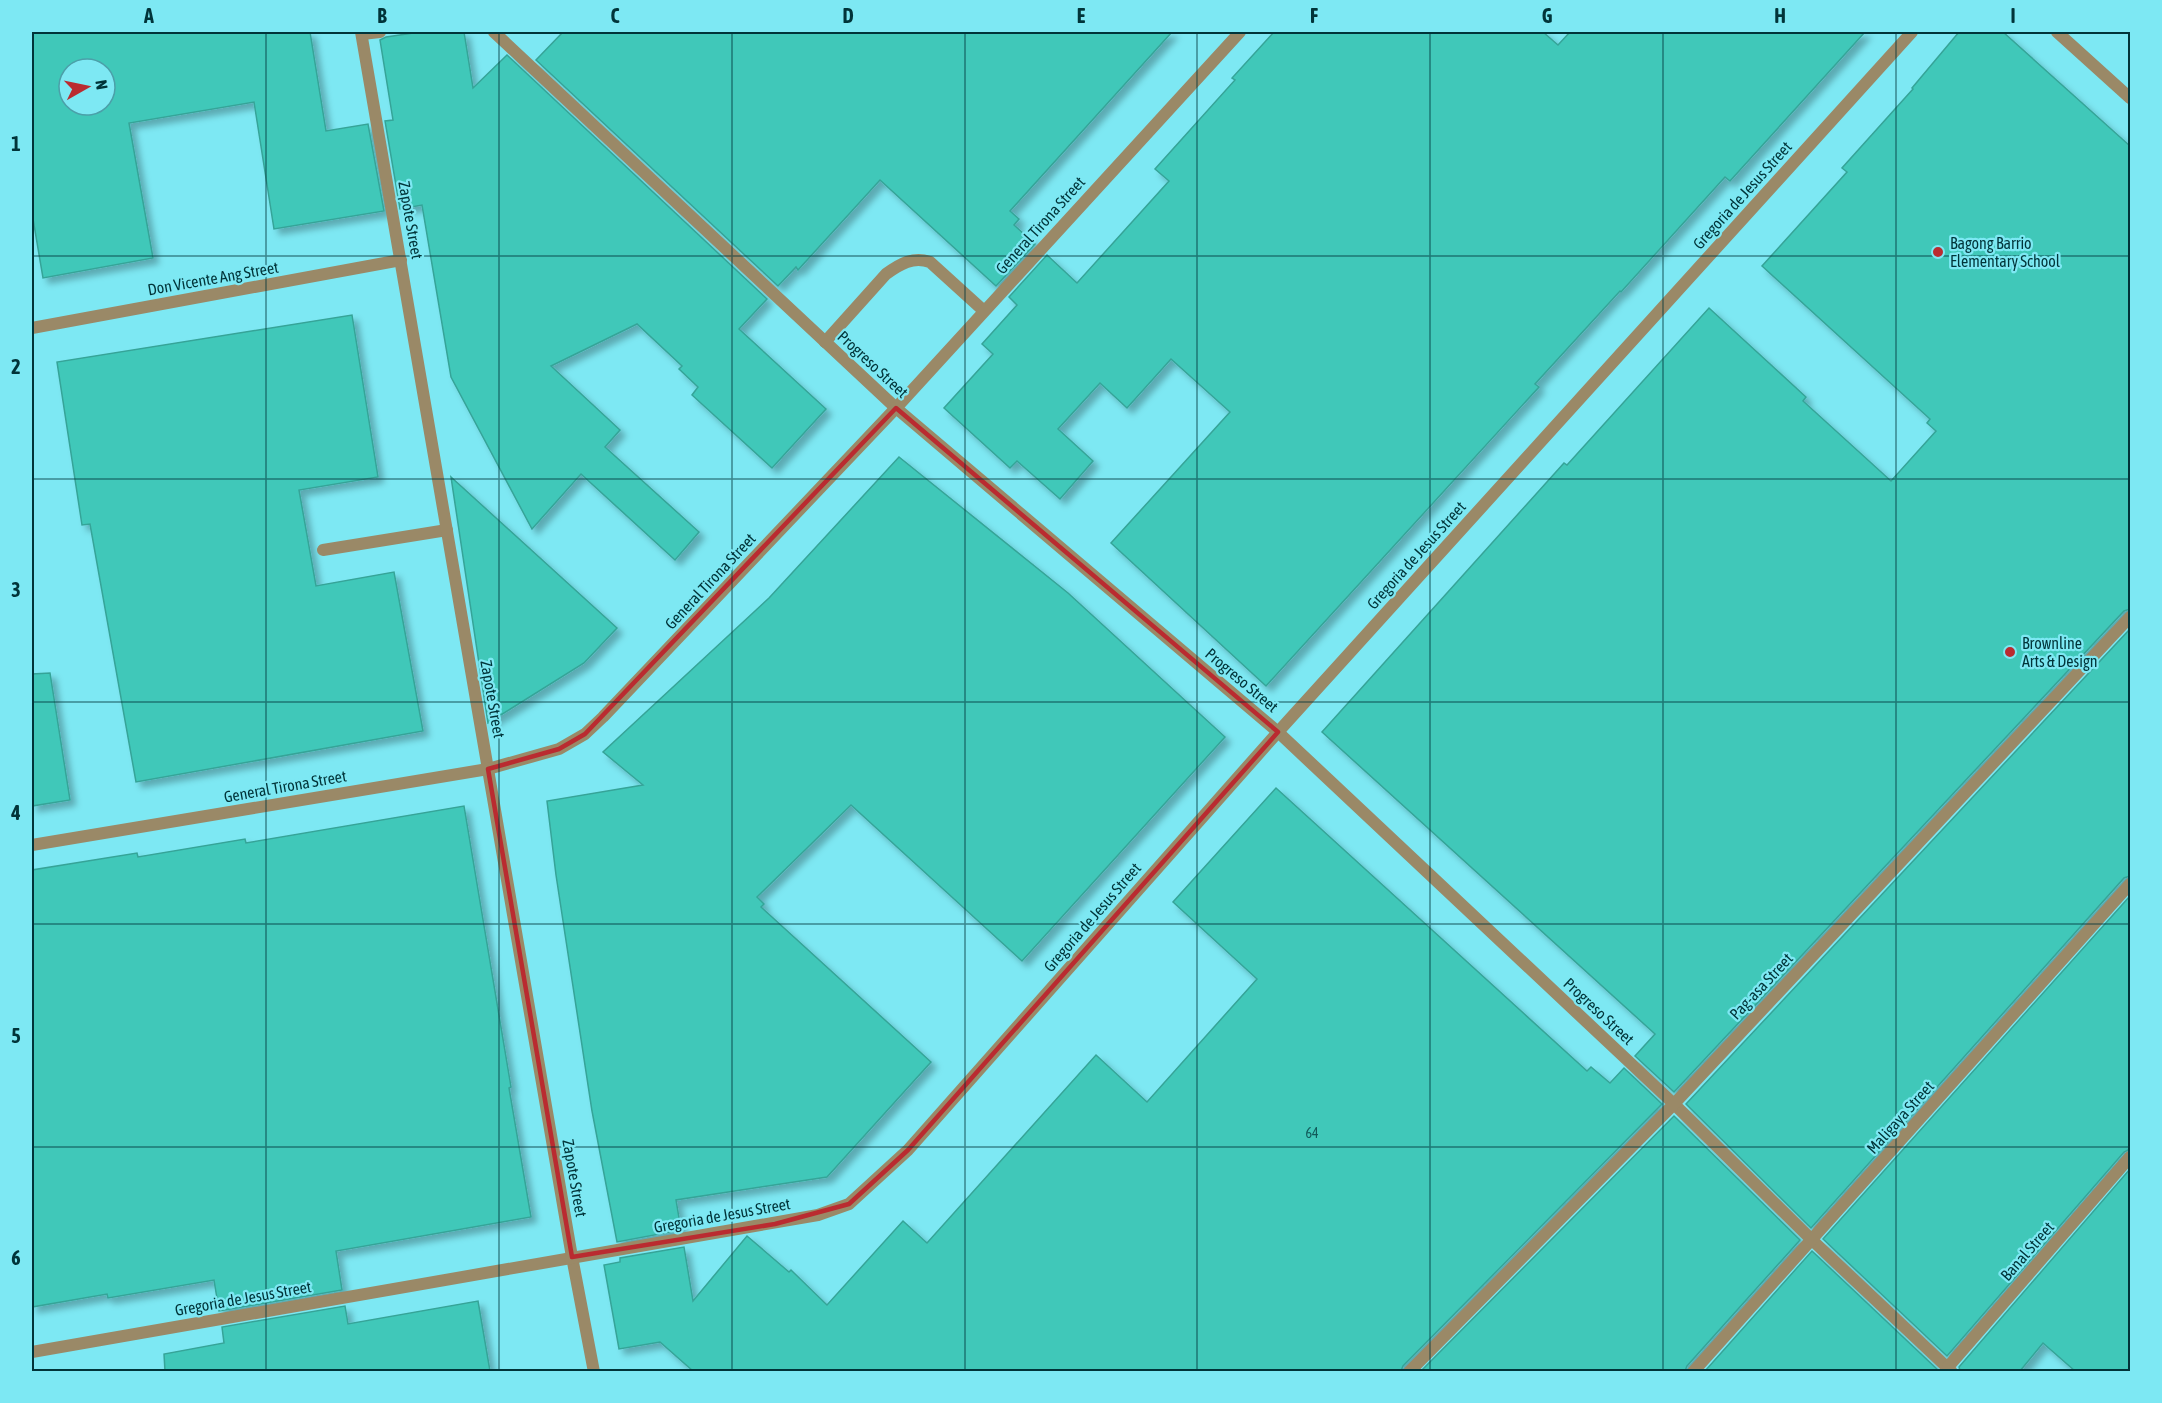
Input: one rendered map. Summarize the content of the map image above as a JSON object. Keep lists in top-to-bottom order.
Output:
{
  "streets": {
    "street": [
      "Gregoria de Jesus Street",
      "Zapote Street",
      "General Tirona Street",
      "Don Vicente Ang Street",
      "Progreso Street",
      "Pag-asa Street",
      "Maligaya Street",
      "Banal Street"
    ]
  },
  "crossings": [
    ["Gregoria de Jesus Street", "Zapote Street"],
    ["Gregoria de Jesus Street", "Progreso Street"],
    ["Zapote Street", "General Tirona Street"],
    ["Zapote Street", "Don Vicente Ang Street"],
    ["General Tirona Street", "Progreso Street"],
    ["Progreso Street", "Pag-asa Street"],
    ["Progreso Street", "Maligaya Street"],
    ["Progreso Street", "Banal Street"]
  ],
  "places": ["Bagong Barrio Elementary School", "Brownline Arts & Design"],
  "house_numbers": ["64"],
  "north": "right",
  "grid": {
    "columns": [
      "A",
      "B",
      "C",
      "D",
      "E",
      "F",
      "G",
      "H",
      "I"
    ],
    "rows": [
      "1",
      "2",
      "3",
      "4",
      "5",
      "6"
    ]
  }
}
